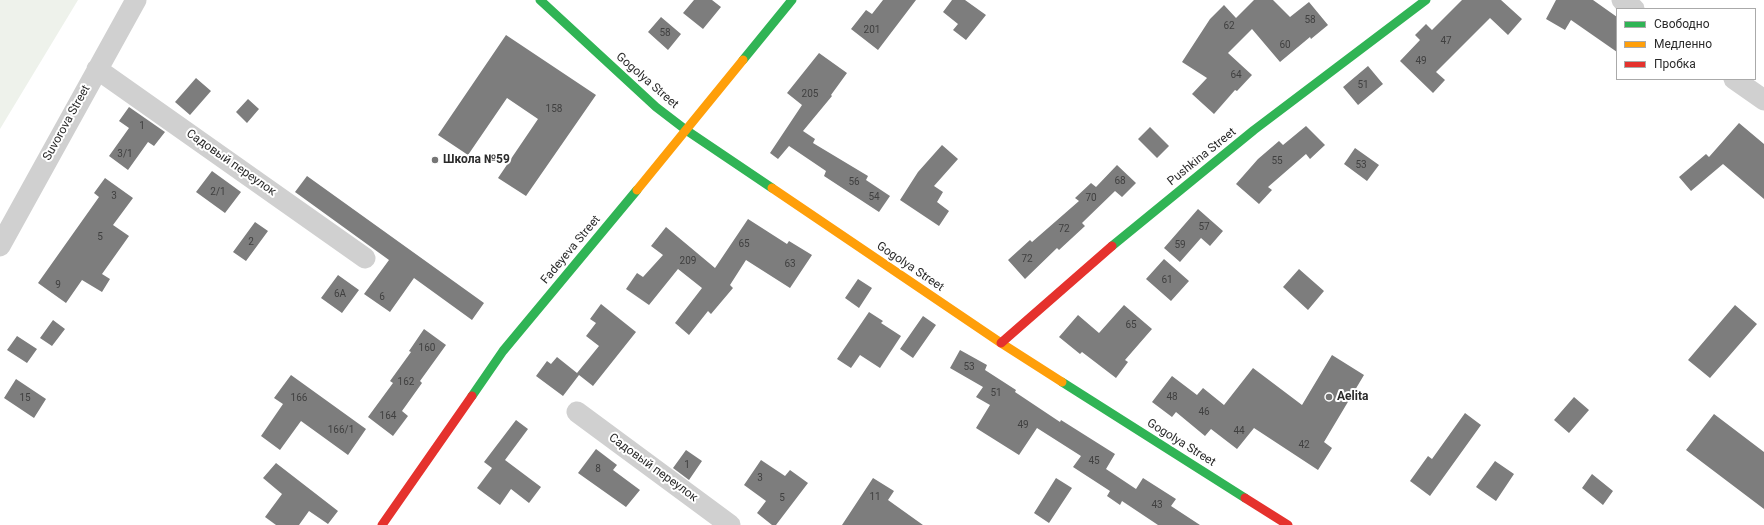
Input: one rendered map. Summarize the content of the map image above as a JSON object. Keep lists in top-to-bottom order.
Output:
{
  "streets": {
    "main road": ["Gogolya Street", "Pushkina Street", "Fadeyeva Street"],
    "street": ["Suvorova Street", "Садовый переулок"]
  },
  "crossings": [
    ["Gogolya Street", "Pushkina Street"],
    ["Gogolya Street", "Fadeyeva Street"],
    ["Suvorova Street", "Садовый переулок"]
  ],
  "places": ["Школа №59", "Aelita"],
  "house_numbers": [
    "58",
    "62",
    "201",
    "58",
    "47",
    "60",
    "49",
    "64",
    "51",
    "205",
    "158",
    "1",
    "3/1",
    "55",
    "53",
    "68",
    "56",
    "2/1",
    "3",
    "54",
    "70",
    "57",
    "72",
    "5",
    "2",
    "65",
    "59",
    "72",
    "209",
    "63",
    "61",
    "9",
    "6А",
    "6",
    "65",
    "160",
    "53",
    "162",
    "51",
    "48",
    "15",
    "166",
    "46",
    "164",
    "49",
    "166/1",
    "44",
    "42",
    "45",
    "1",
    "8",
    "3",
    "11",
    "5",
    "43"
  ],
  "legend": ["Свободно", "Медленно", "Пробка"]
}
